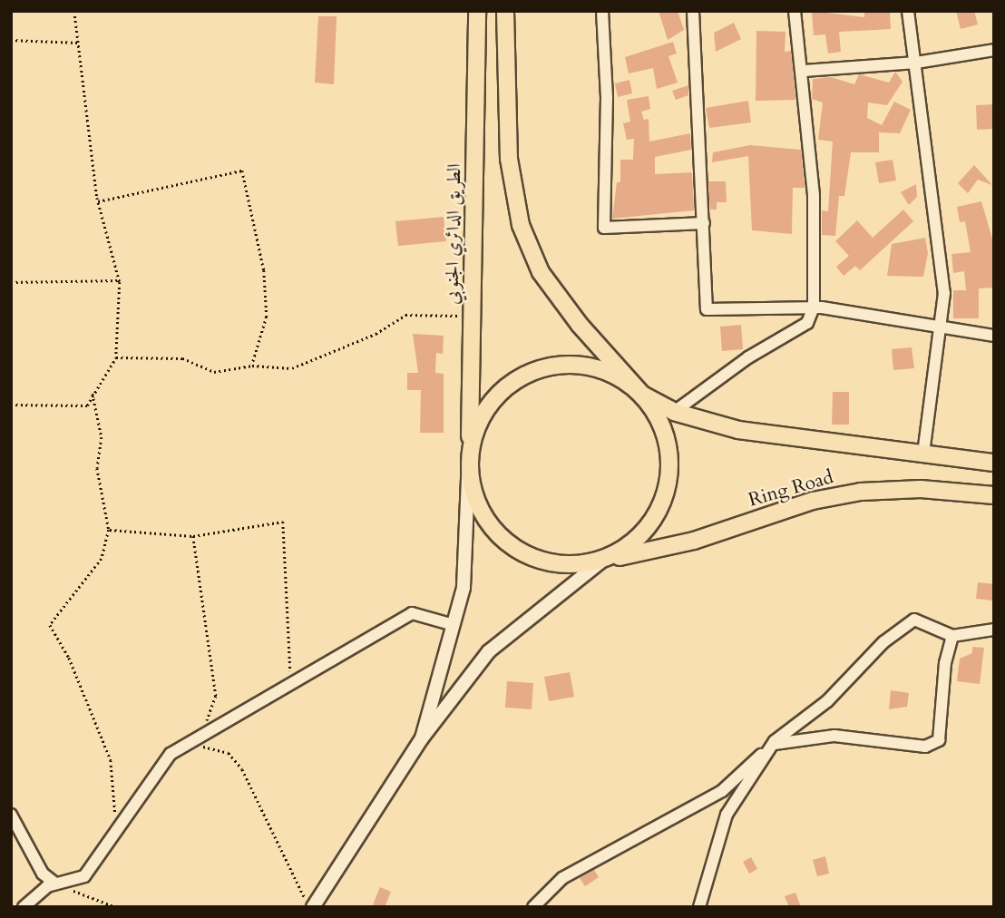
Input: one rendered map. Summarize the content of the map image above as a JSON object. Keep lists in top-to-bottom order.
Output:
{
  "streets": {
    "main road": ["الطريق الدائري الجنوبي", "Ring Road"]
  },
  "crossings": [
    ["الطريق الدائري الجنوبي", "Ring Road"]
  ]
}
